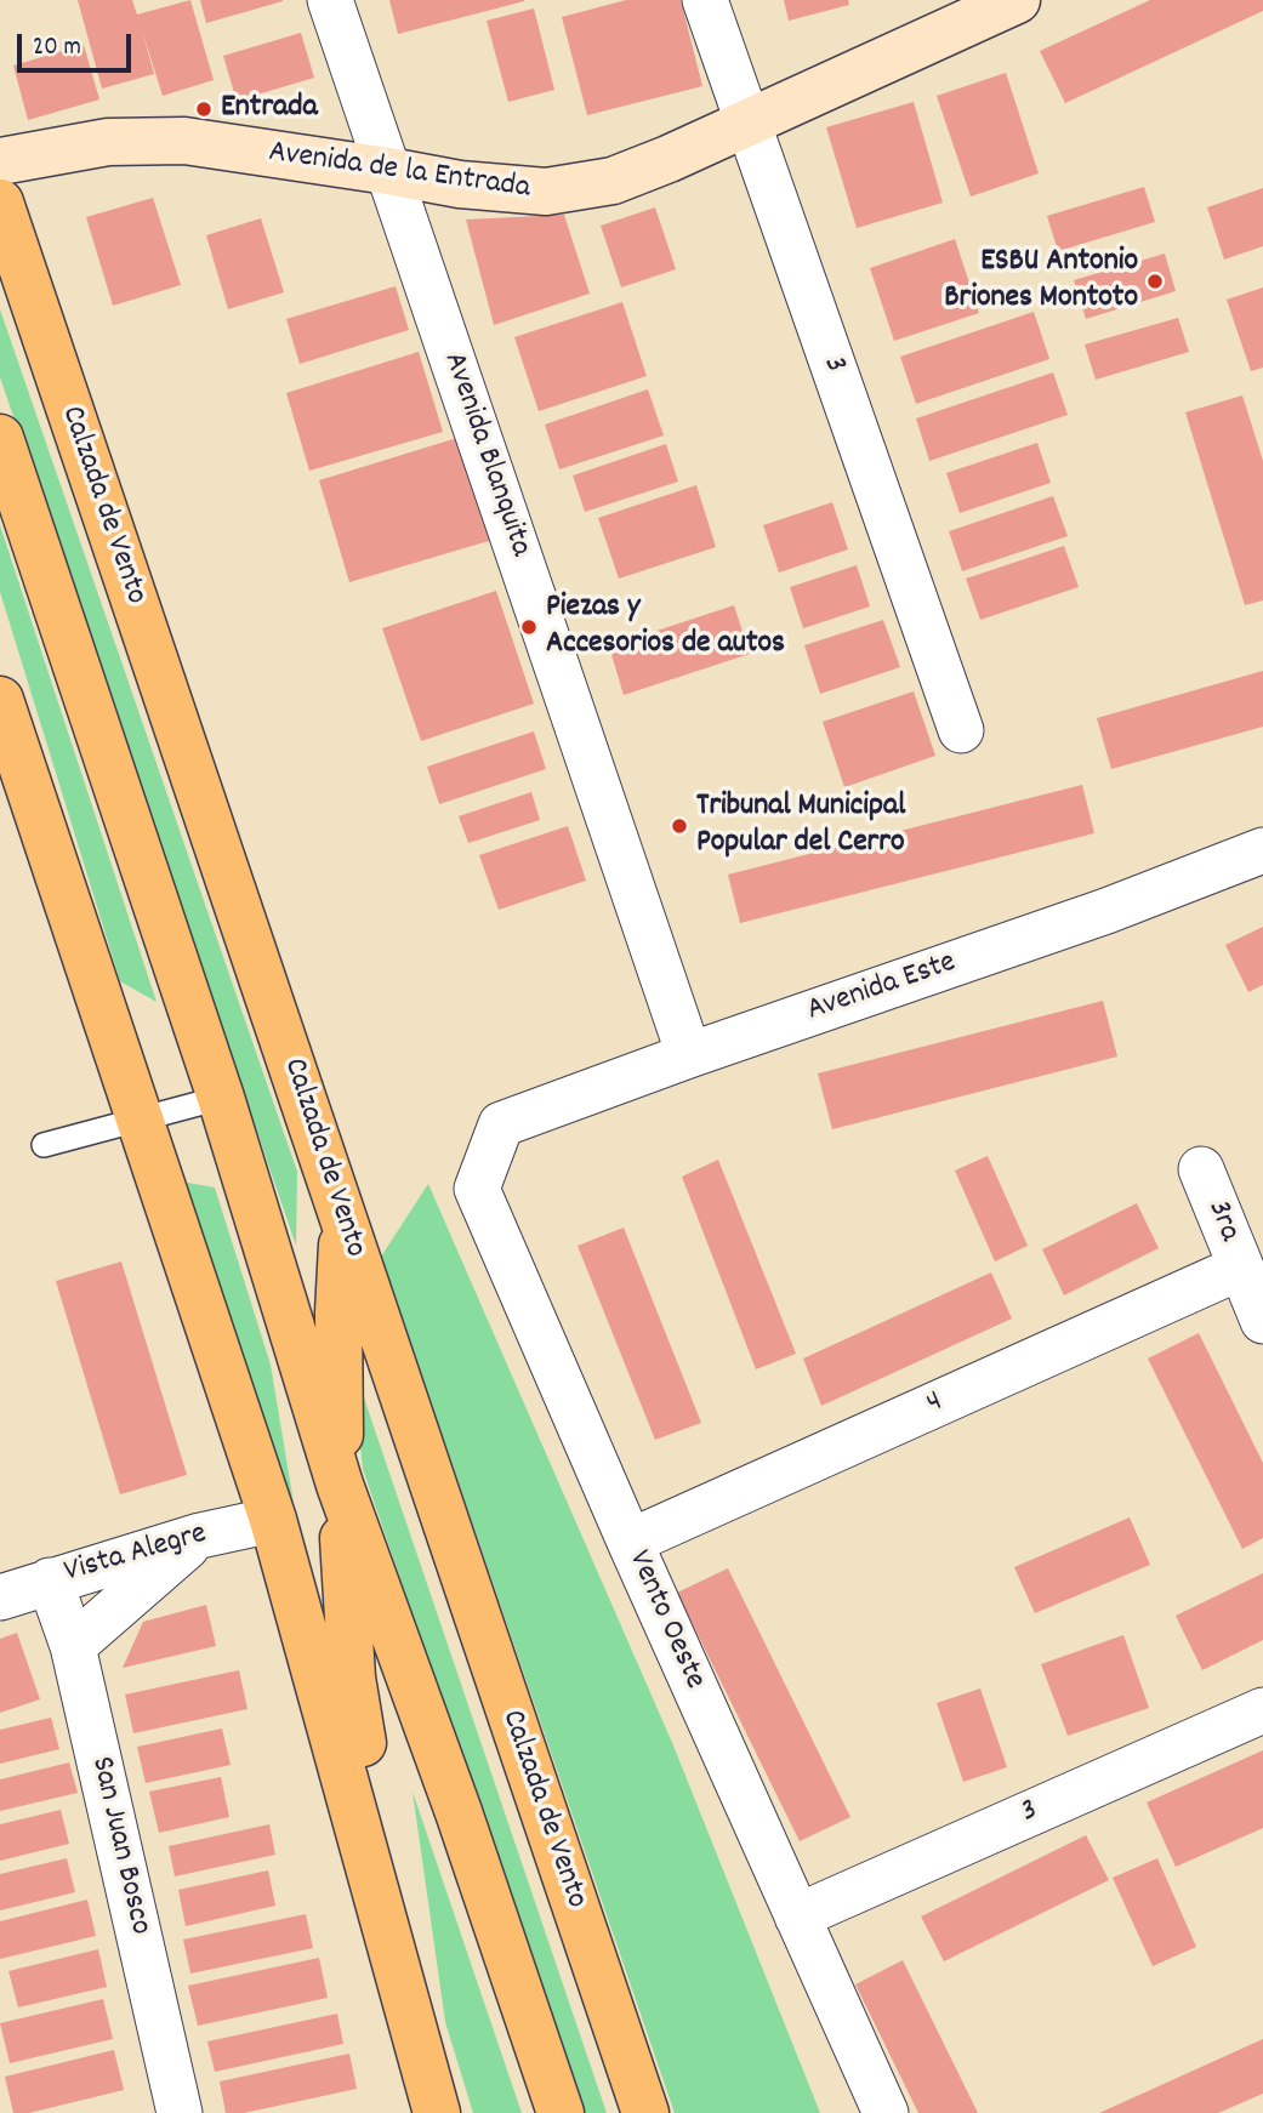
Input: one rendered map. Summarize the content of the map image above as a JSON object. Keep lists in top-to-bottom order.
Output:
{
  "streets": {
    "main road": ["Calzada de Vento"],
    "street": [
      "Avenida de la Entrada",
      "3",
      "Avenida Blanquita",
      "Avenida Este",
      "3ra",
      "4",
      "Vista Alegre",
      "Vento Oeste",
      "San Juan Bosco"
    ]
  },
  "crossings": [
    ["Avenida de la Entrada", "3"],
    ["Avenida de la Entrada", "Avenida Blanquita"],
    ["3", "Vento Oeste"],
    ["Avenida Blanquita", "Avenida Este"],
    ["Avenida Este", "Vento Oeste"],
    ["3ra", "4"],
    ["4", "Vento Oeste"],
    ["Vista Alegre", "San Juan Bosco"]
  ],
  "places": [
    "Entrada",
    "ESBU Antonio Briones Montoto",
    "Piezas y Accesorios de autos",
    "Tribunal Municipal Popular del Cerro"
  ],
  "scale_bar": "20 m"
}
